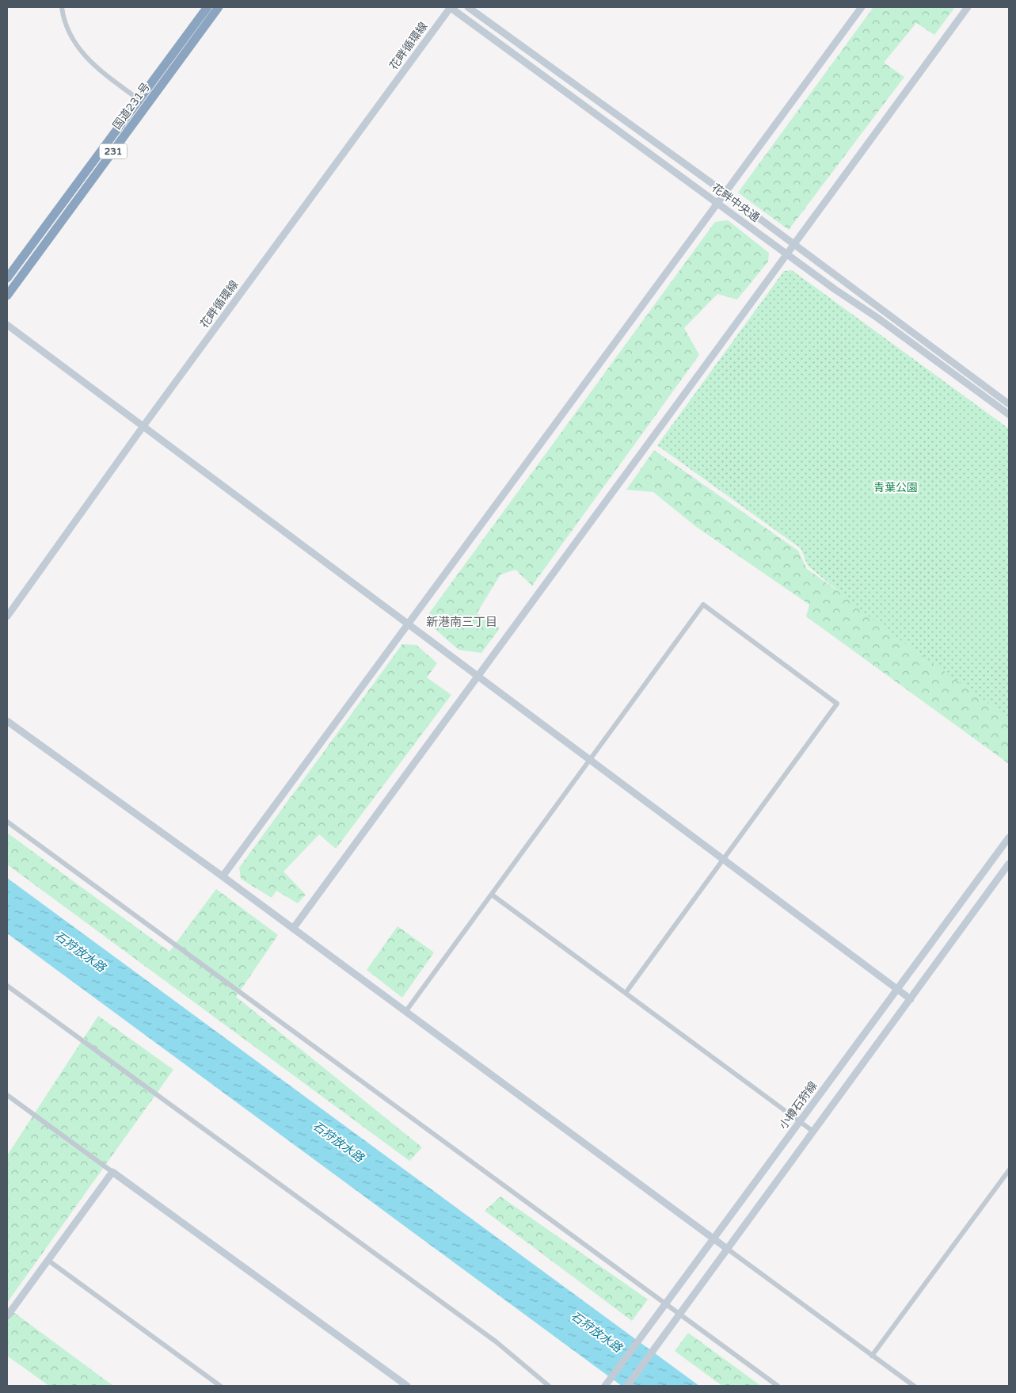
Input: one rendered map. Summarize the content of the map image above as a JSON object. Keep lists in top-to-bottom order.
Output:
{
  "streets": {
    "highway": ["国道231号", "231"],
    "street": ["花畔循環線", "花畔中央通", "小樽石狩線"]
  },
  "crossings": [
    ["花畔循環線", "花畔中央通"]
  ],
  "districts": ["新港南三丁目"],
  "water": ["石狩放水路"],
  "parks": ["青葉公園"]
}
